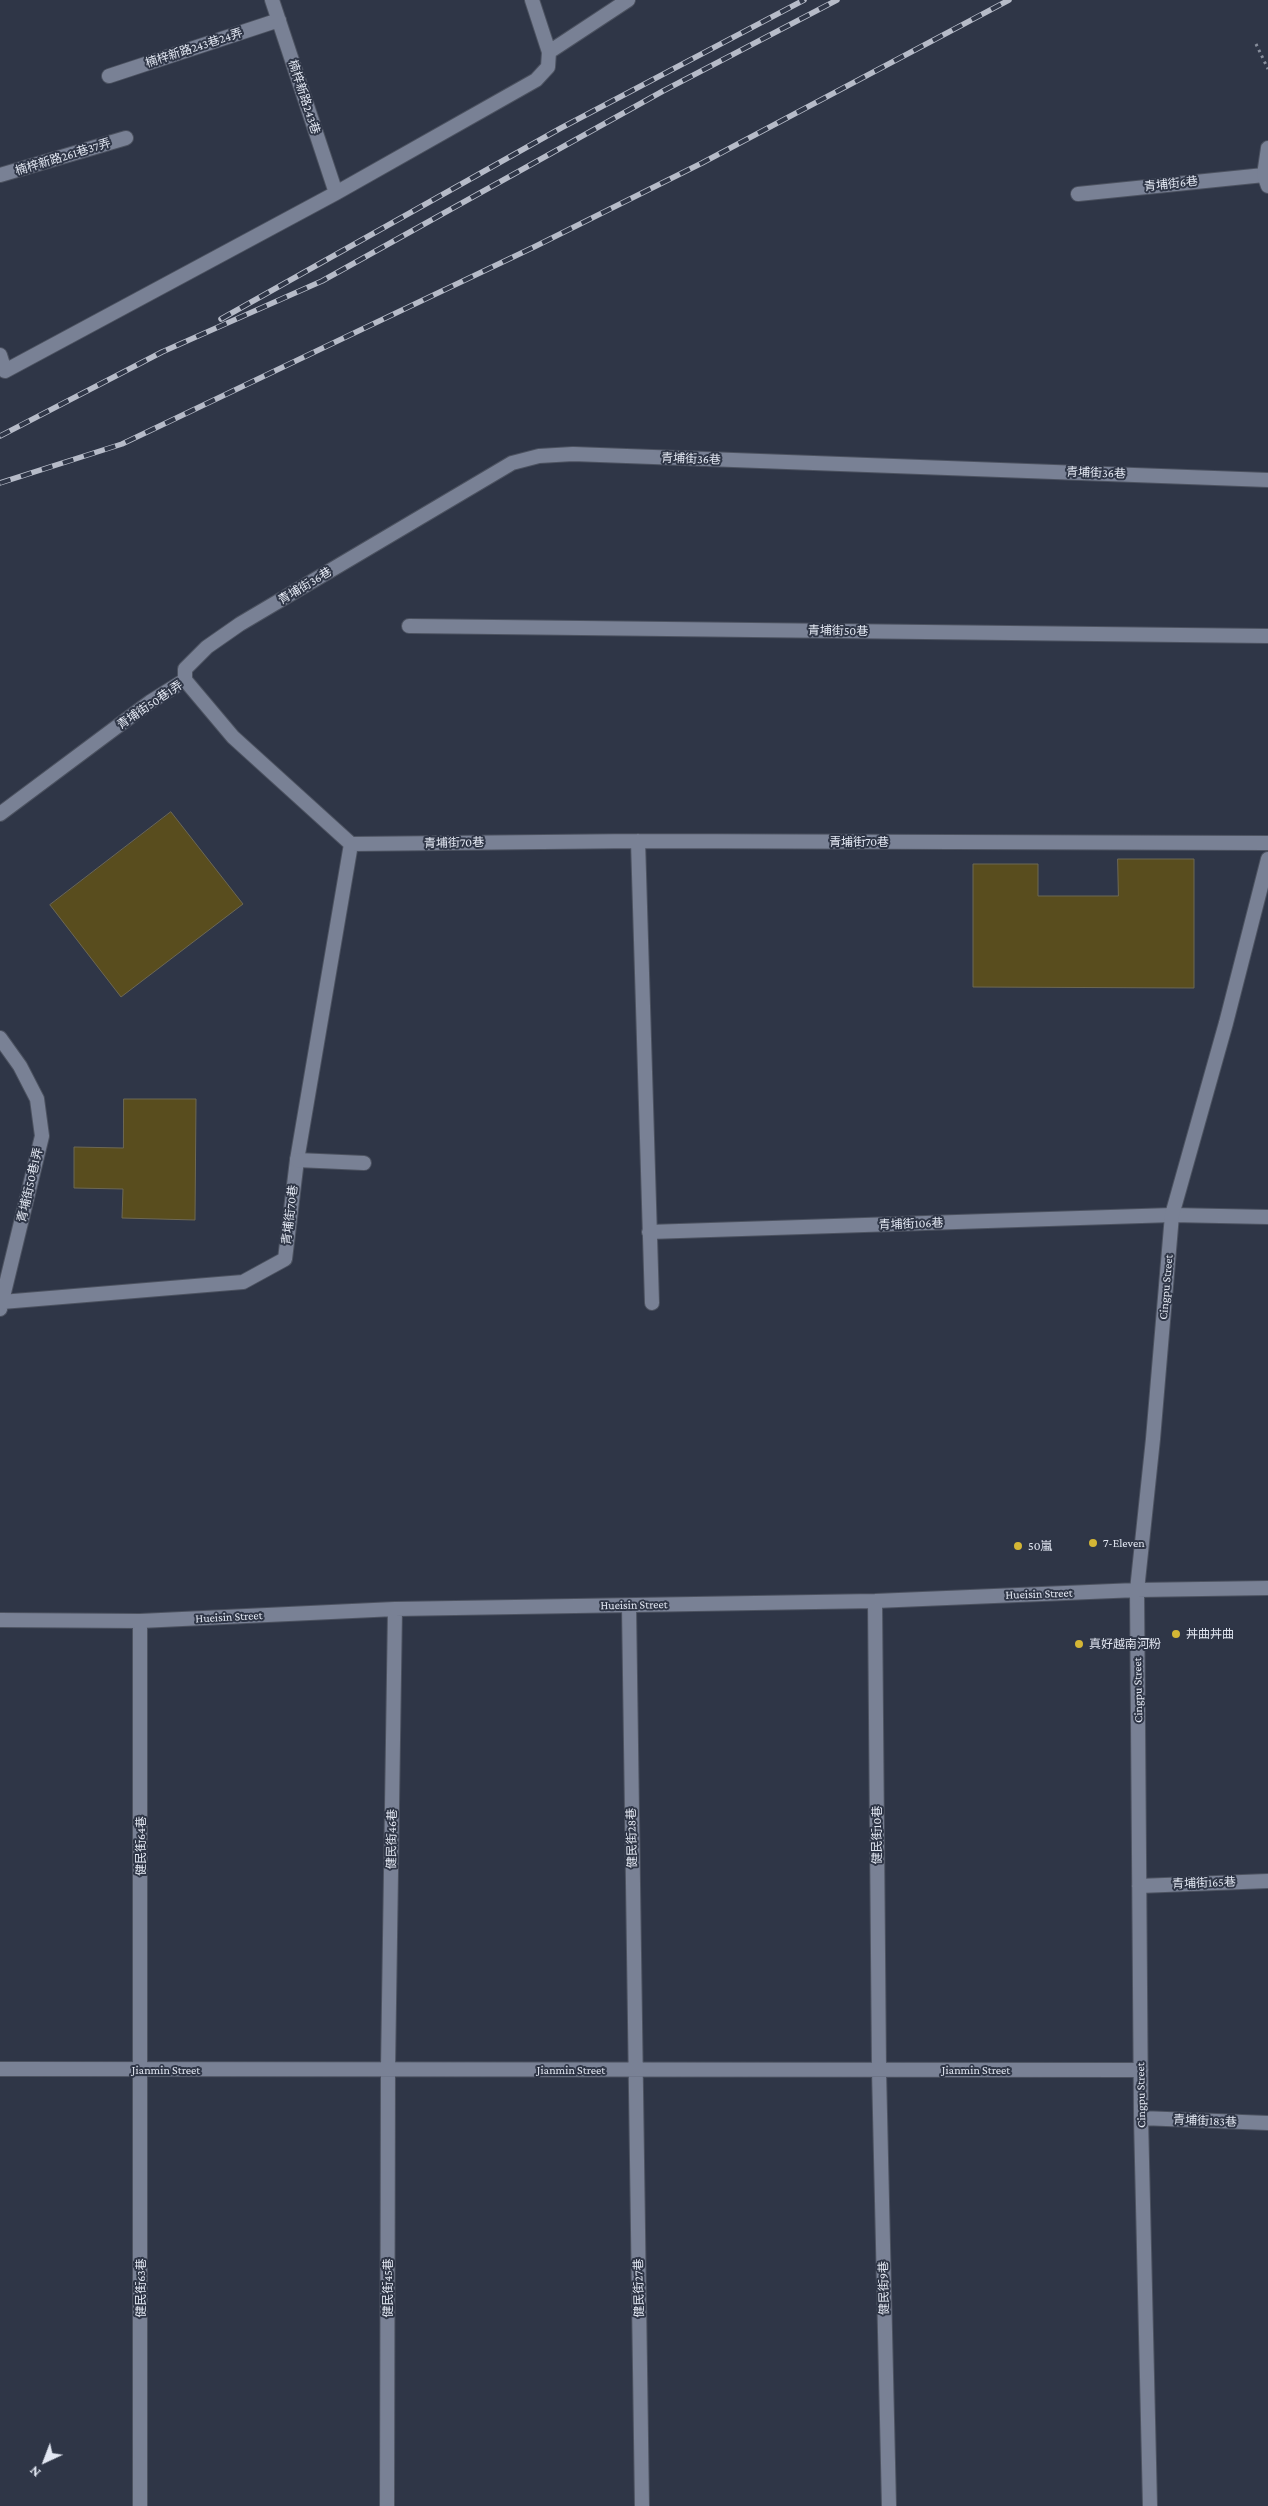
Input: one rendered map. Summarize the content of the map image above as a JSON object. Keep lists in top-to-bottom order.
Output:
{
  "streets": {
    "street": [
      "楠梓新路243巷24弄",
      "楠梓新路243巷",
      "楠梓新路261巷37弄",
      "青埔街6巷",
      "青埔街36巷",
      "青埔街50巷",
      "青埔街50巷1弄",
      "青埔街70巷",
      "青埔街106巷",
      "Cingpu Street",
      "Hueisin Street",
      "健民街10巷",
      "健民街28巷",
      "健民街46巷",
      "健民街64巷",
      "青埔街165巷",
      "Jianmin Street",
      "青埔街183巷",
      "健民街63巷",
      "健民街45巷",
      "健民街27巷",
      "健民街9巷"
    ]
  },
  "crossings": [
    ["楠梓新路243巷24弄", "楠梓新路243巷"],
    ["青埔街36巷", "青埔街50巷1弄"],
    ["青埔街50巷1弄", "青埔街70巷"],
    ["青埔街106巷", "Cingpu Street"],
    ["Cingpu Street", "Hueisin Street"],
    ["Cingpu Street", "青埔街165巷"],
    ["Cingpu Street", "Jianmin Street"],
    ["Cingpu Street", "青埔街183巷"],
    ["Hueisin Street", "健民街10巷"],
    ["Hueisin Street", "健民街28巷"],
    ["Hueisin Street", "健民街46巷"],
    ["Hueisin Street", "健民街64巷"],
    ["健民街10巷", "Jianmin Street"],
    ["健民街10巷", "健民街9巷"],
    ["健民街28巷", "Jianmin Street"],
    ["健民街28巷", "健民街27巷"],
    ["健民街46巷", "Jianmin Street"],
    ["健民街46巷", "健民街45巷"],
    ["健民街64巷", "Jianmin Street"],
    ["健民街64巷", "健民街63巷"],
    ["Jianmin Street", "健民街63巷"],
    ["Jianmin Street", "健民街45巷"],
    ["Jianmin Street", "健民街27巷"],
    ["Jianmin Street", "健民街9巷"]
  ],
  "places": [
    "7-Eleven",
    "50嵐",
    "丼曲丼曲",
    "真好越南河粉"
  ],
  "north": "bottom left"
}
